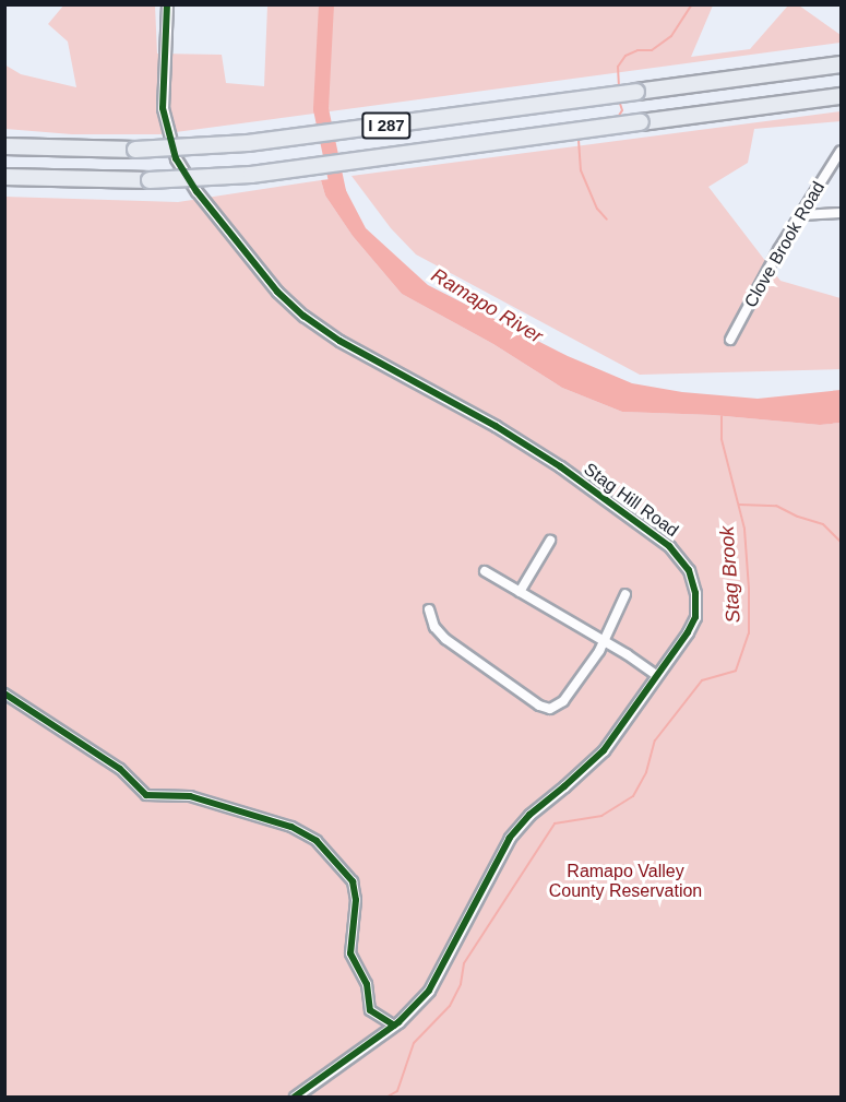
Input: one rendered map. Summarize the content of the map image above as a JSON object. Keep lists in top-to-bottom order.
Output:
{
  "streets": {
    "highway": ["I 287"],
    "street": ["Clove Brook Road", "Stag Hill Road"]
  },
  "water": ["Ramapo River", "Stag Brook"],
  "parks": ["Ramapo Valley County Reservation"]
}
